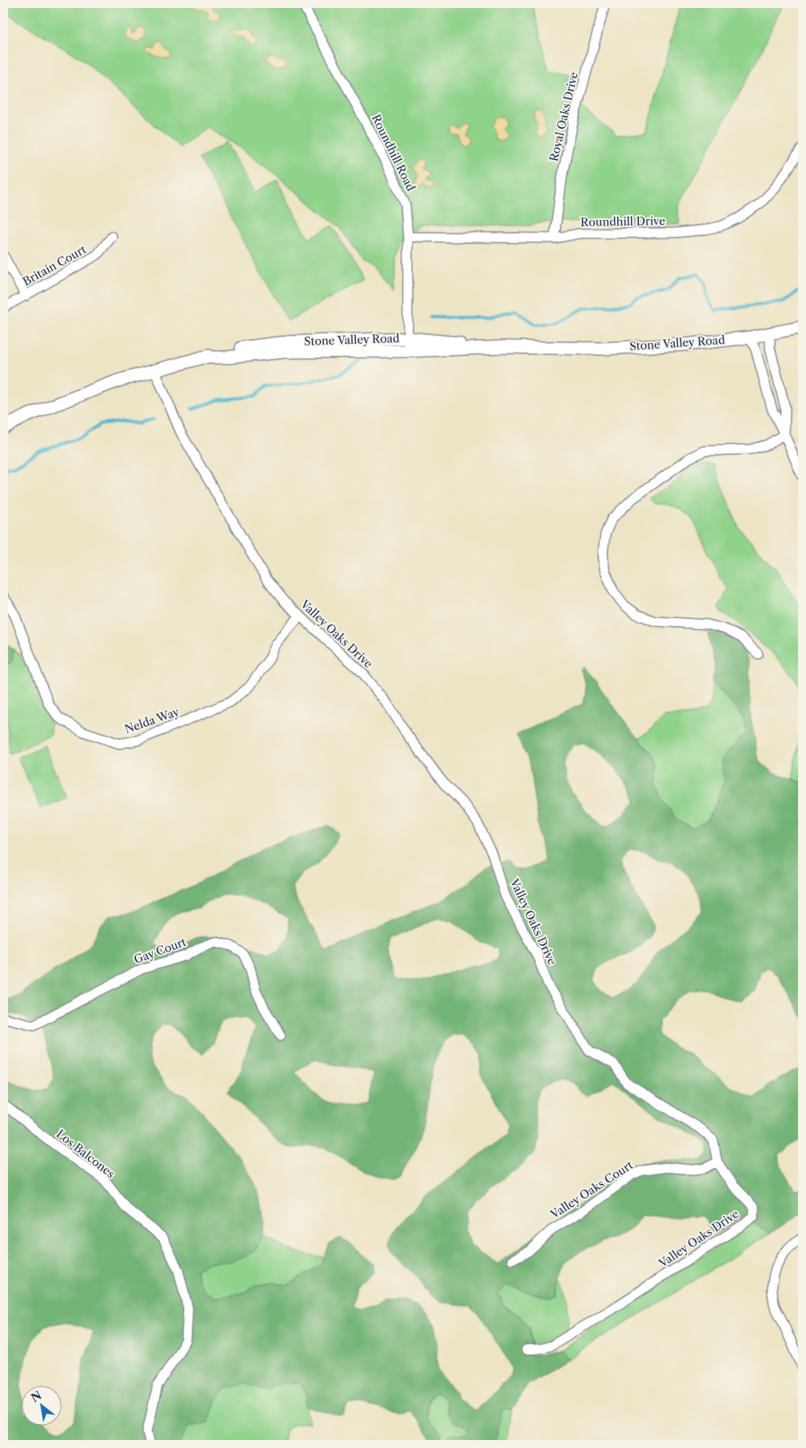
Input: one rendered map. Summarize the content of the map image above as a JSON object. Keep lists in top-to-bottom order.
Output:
{
  "streets": {
    "street": [
      "Royal Oaks Drive",
      "Roundhill Road",
      "Roundhill Drive",
      "Britain Court",
      "Stone Valley Road",
      "Valley Oaks Drive",
      "Nelda Way",
      "Gay Court",
      "Los Balcones",
      "Valley Oaks Court"
    ]
  },
  "crossings": [
    ["Royal Oaks Drive", "Roundhill Drive"],
    ["Roundhill Road", "Roundhill Drive"],
    ["Roundhill Road", "Stone Valley Road"],
    ["Stone Valley Road", "Valley Oaks Drive"],
    ["Valley Oaks Drive", "Nelda Way"],
    ["Valley Oaks Drive", "Valley Oaks Court"]
  ],
  "north": "top left"
}
